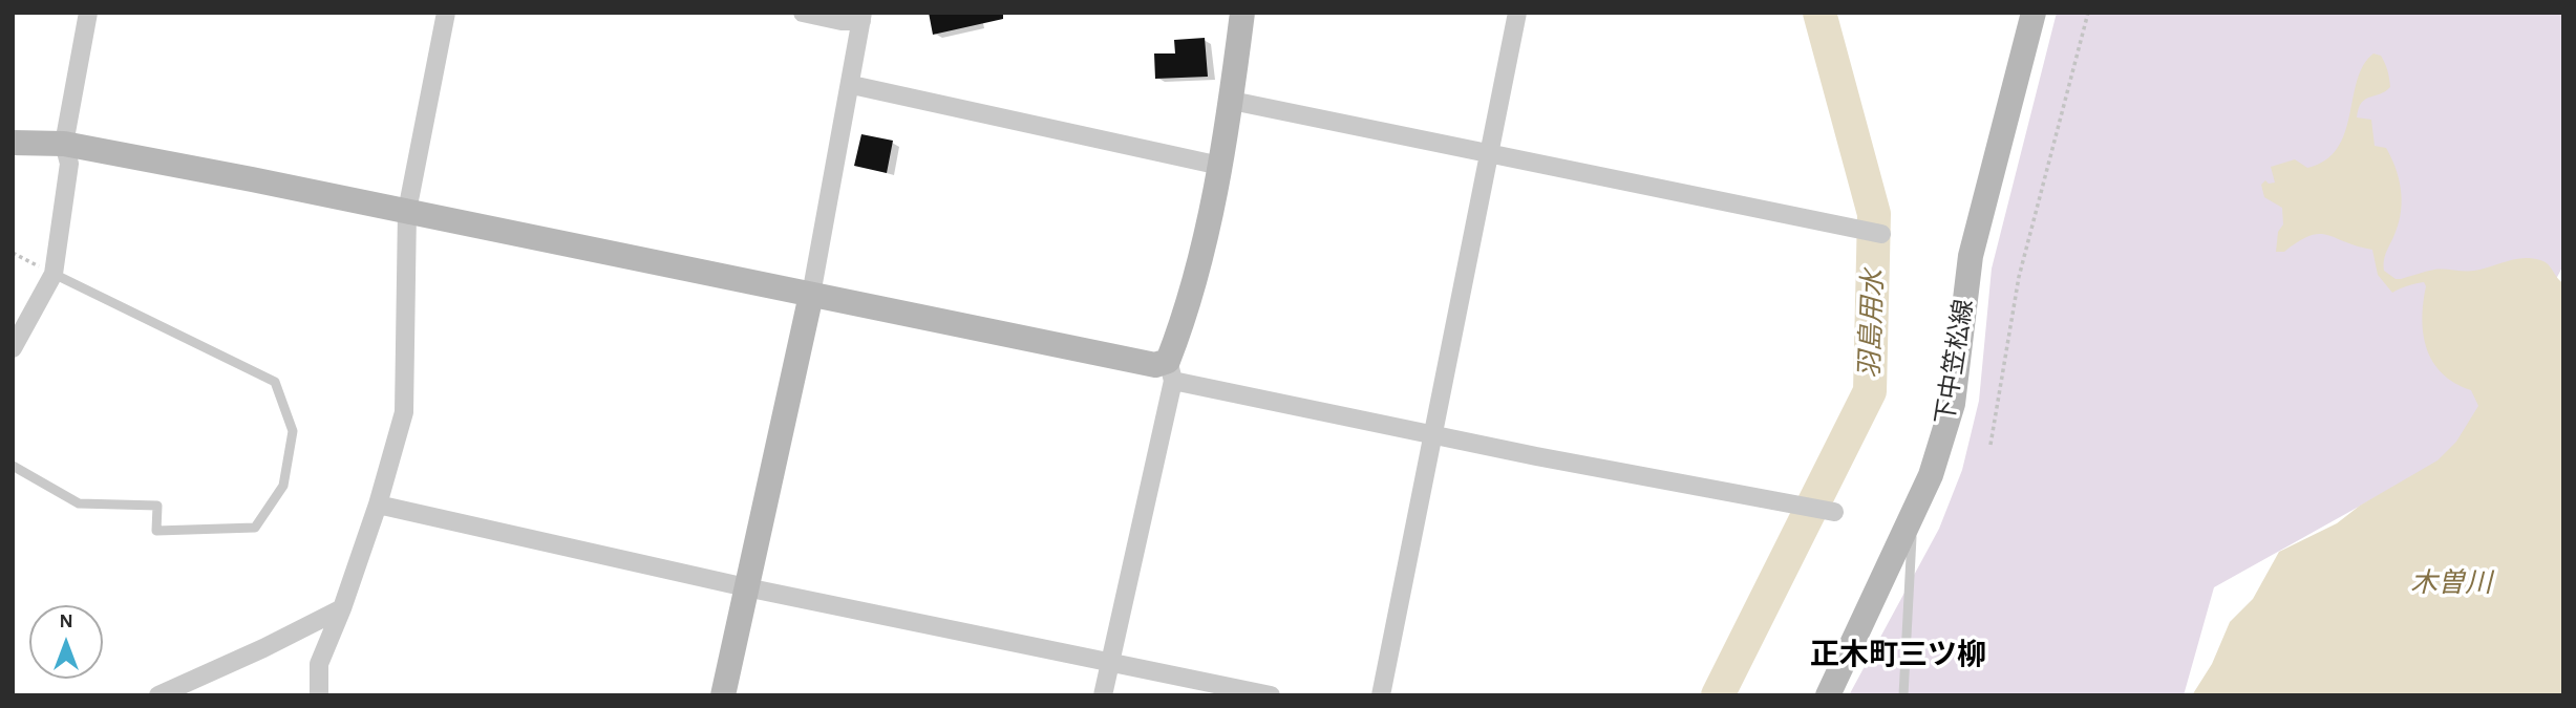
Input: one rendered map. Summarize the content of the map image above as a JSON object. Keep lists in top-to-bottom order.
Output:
{
  "streets": {
    "street": ["下中笠松線"]
  },
  "districts": ["正木町三ツ柳"],
  "water": ["羽島用水", "木曽川"],
  "north": "top"
}
